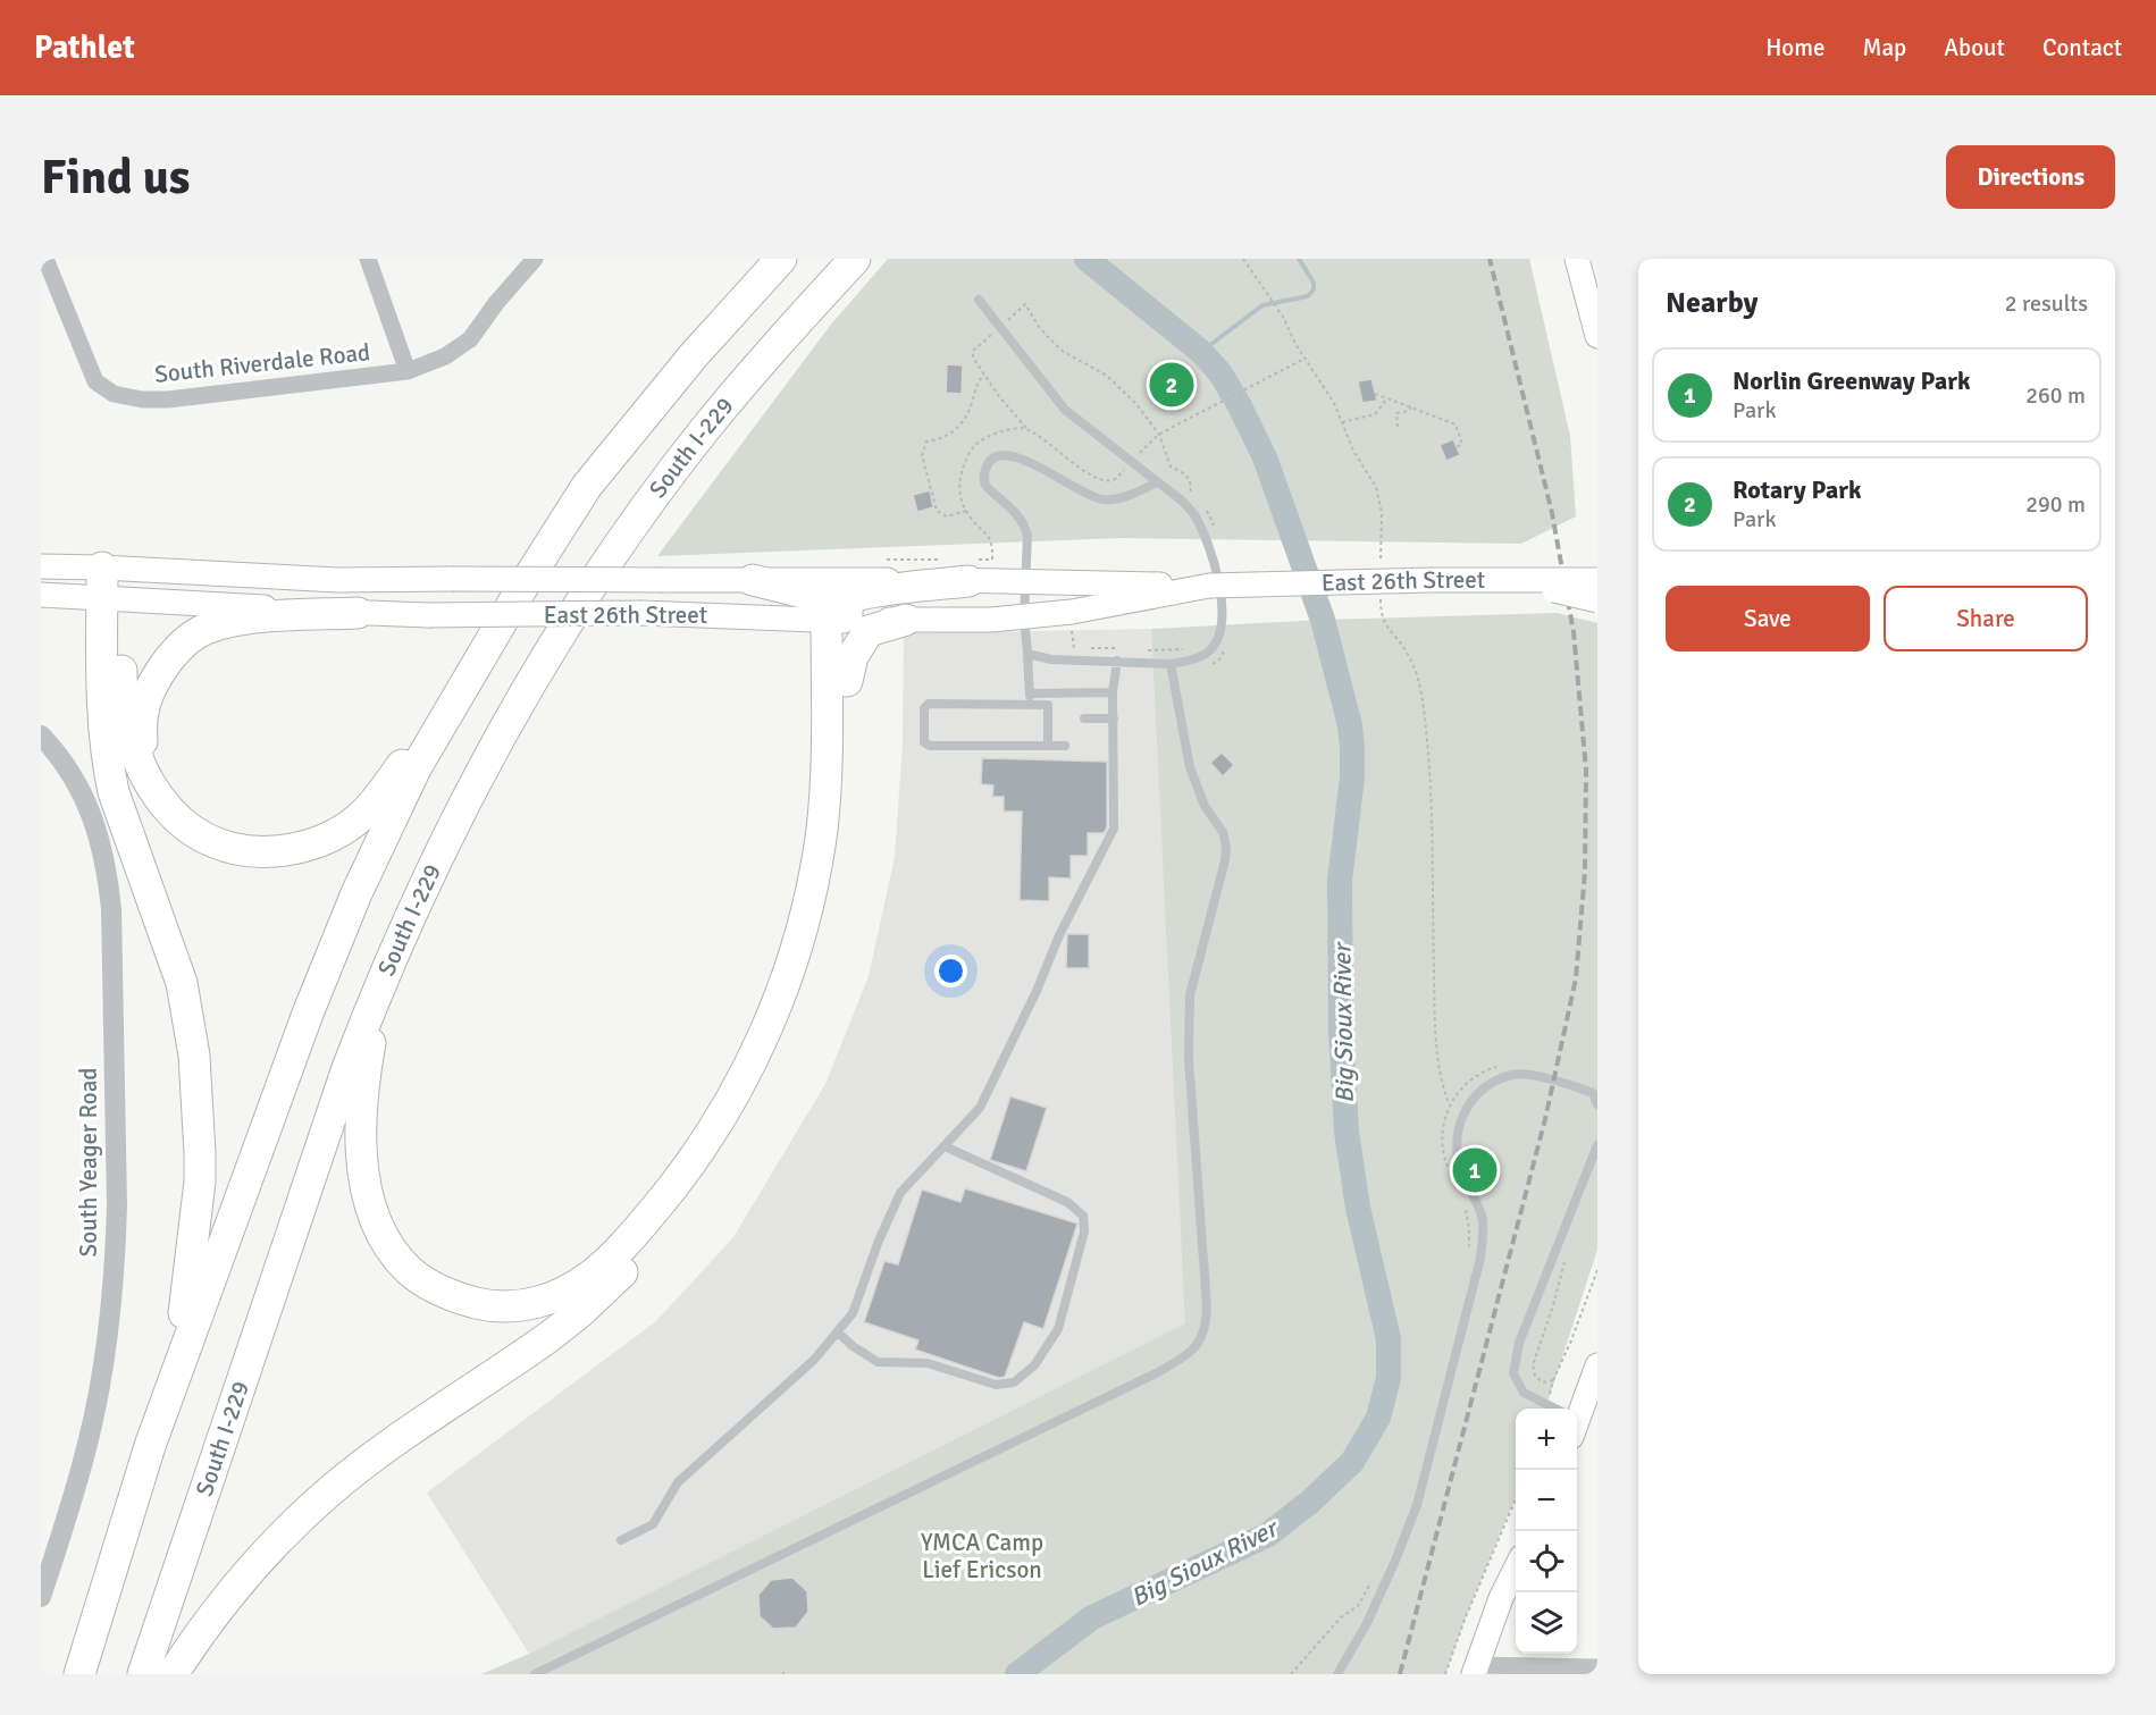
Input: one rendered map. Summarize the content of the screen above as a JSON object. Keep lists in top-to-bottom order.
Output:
{
  "streets": {
    "highway": ["South I-229"],
    "main road": ["East 26th Street"],
    "street": ["South Riverdale Road", "South Yeager Road"]
  },
  "water": ["Big Sioux River"],
  "parks": ["YMCA Camp Lief Ericson"],
  "page": {
    "header": "Pathlet",
    "nav": [
      "Home",
      "Map",
      "About",
      "Contact"
    ],
    "buttons": [
      "Directions",
      ["Save", "Share"]
    ],
    "title": "Find us",
    "heading": ["Nearby", "2 results"],
    "list": [
      {
        "mark": "1",
        "name": "Norlin Greenway Park",
        "note": "Park",
        "value": "260 m"
      },
      {
        "mark": "2",
        "name": "Rotary Park",
        "note": "Park",
        "value": "290 m"
      }
    ],
    "pins": ["2", "1"],
    "map_buttons": ["+", "−"]
  }
}
